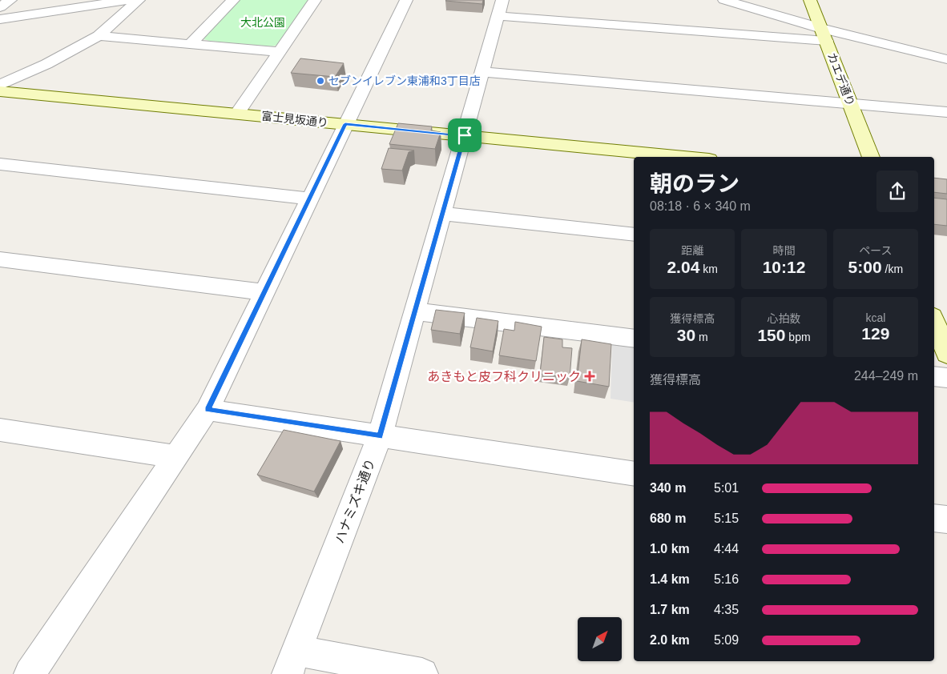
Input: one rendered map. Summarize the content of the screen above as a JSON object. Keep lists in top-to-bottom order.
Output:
{
  "streets": {
    "street": ["カエデ通り", "富士見坂通り", "ハナミズキ通り"]
  },
  "crossings": [
    ["富士見坂通り", "ハナミズキ通り"]
  ],
  "parks": ["大北公園"],
  "places": {
    "other": ["セブンイレブン東浦和3丁目店"],
    "health": ["あきもと皮フ科クリニック"]
  },
  "north": "top right",
  "page": {
    "heading": ["朝のラン", "08:18 · 6 × 340 m"],
    "stats": [
      ["距離", "2.04 km"],
      ["時間", "10:12"],
      ["ペース", "5:00 /km"],
      ["獲得標高", "30 m"],
      ["心拍数", "150 bpm"],
      ["kcal", "129"]
    ],
    "chart": ["獲得標高", "244–249 m"],
    "list": [
      {
        "name": "340 m",
        "note": "5:01"
      },
      {
        "name": "680 m",
        "note": "5:15"
      },
      {
        "name": "1.0 km",
        "note": "4:44"
      },
      {
        "name": "1.4 km",
        "note": "5:16"
      },
      {
        "name": "1.7 km",
        "note": "4:35"
      },
      {
        "name": "2.0 km",
        "note": "5:09"
      }
    ]
  }
}
